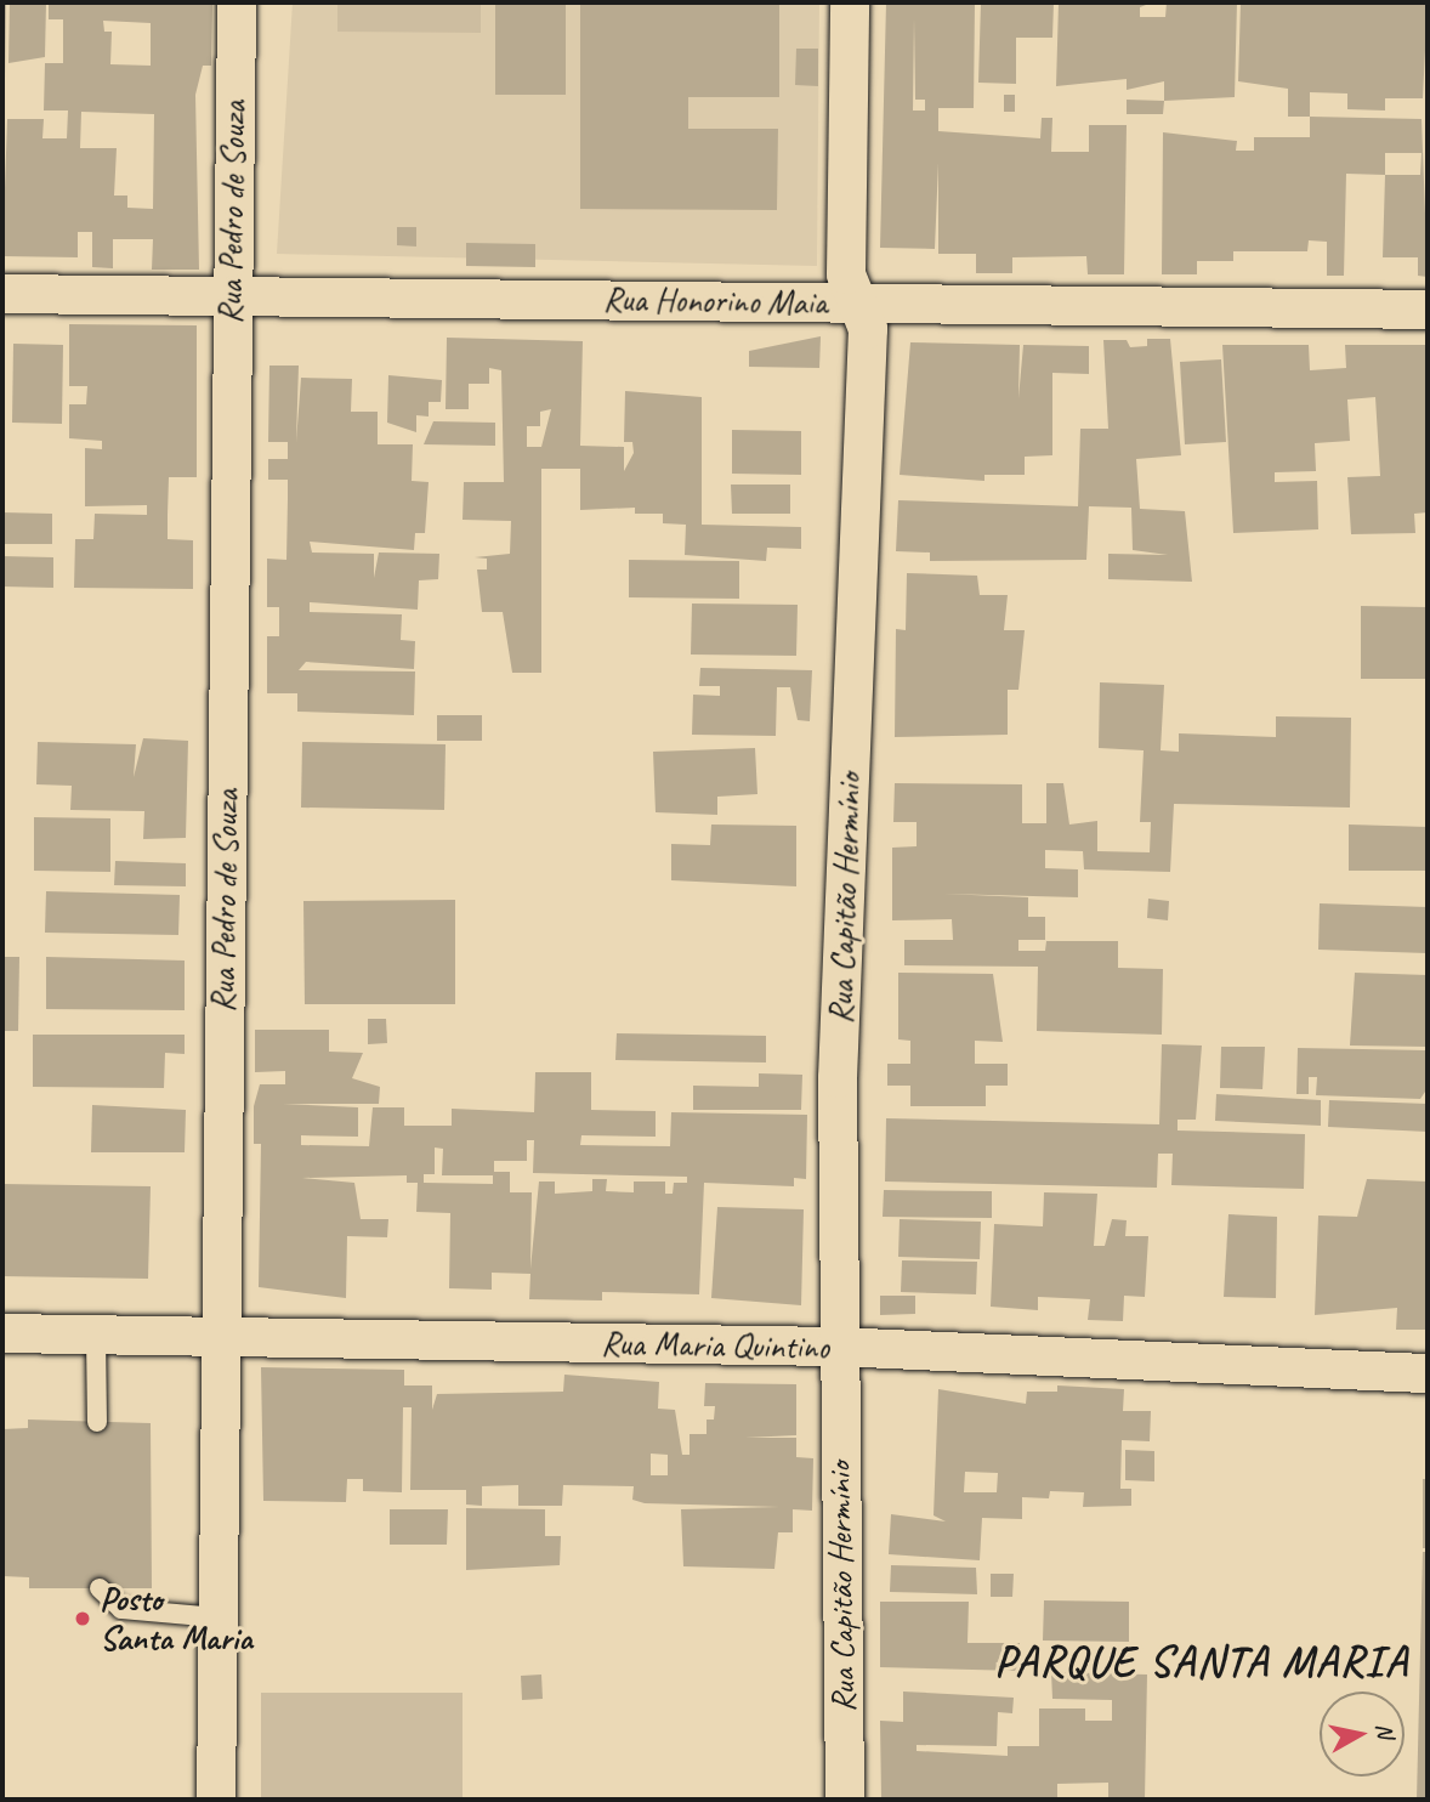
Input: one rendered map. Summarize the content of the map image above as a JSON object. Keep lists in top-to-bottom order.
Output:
{
  "streets": {
    "street": [
      "Rua Pedro de Souza",
      "Rua Honorino Maia",
      "Rua Capitão Hermínio",
      "Rua Maria Quintino"
    ]
  },
  "crossings": [
    ["Rua Pedro de Souza", "Rua Honorino Maia"],
    ["Rua Pedro de Souza", "Rua Maria Quintino"],
    ["Rua Honorino Maia", "Rua Capitão Hermínio"],
    ["Rua Capitão Hermínio", "Rua Maria Quintino"]
  ],
  "districts": ["PARQUE SANTA MARIA"],
  "places": ["Posto Santa Maria"],
  "north": "right"
}
